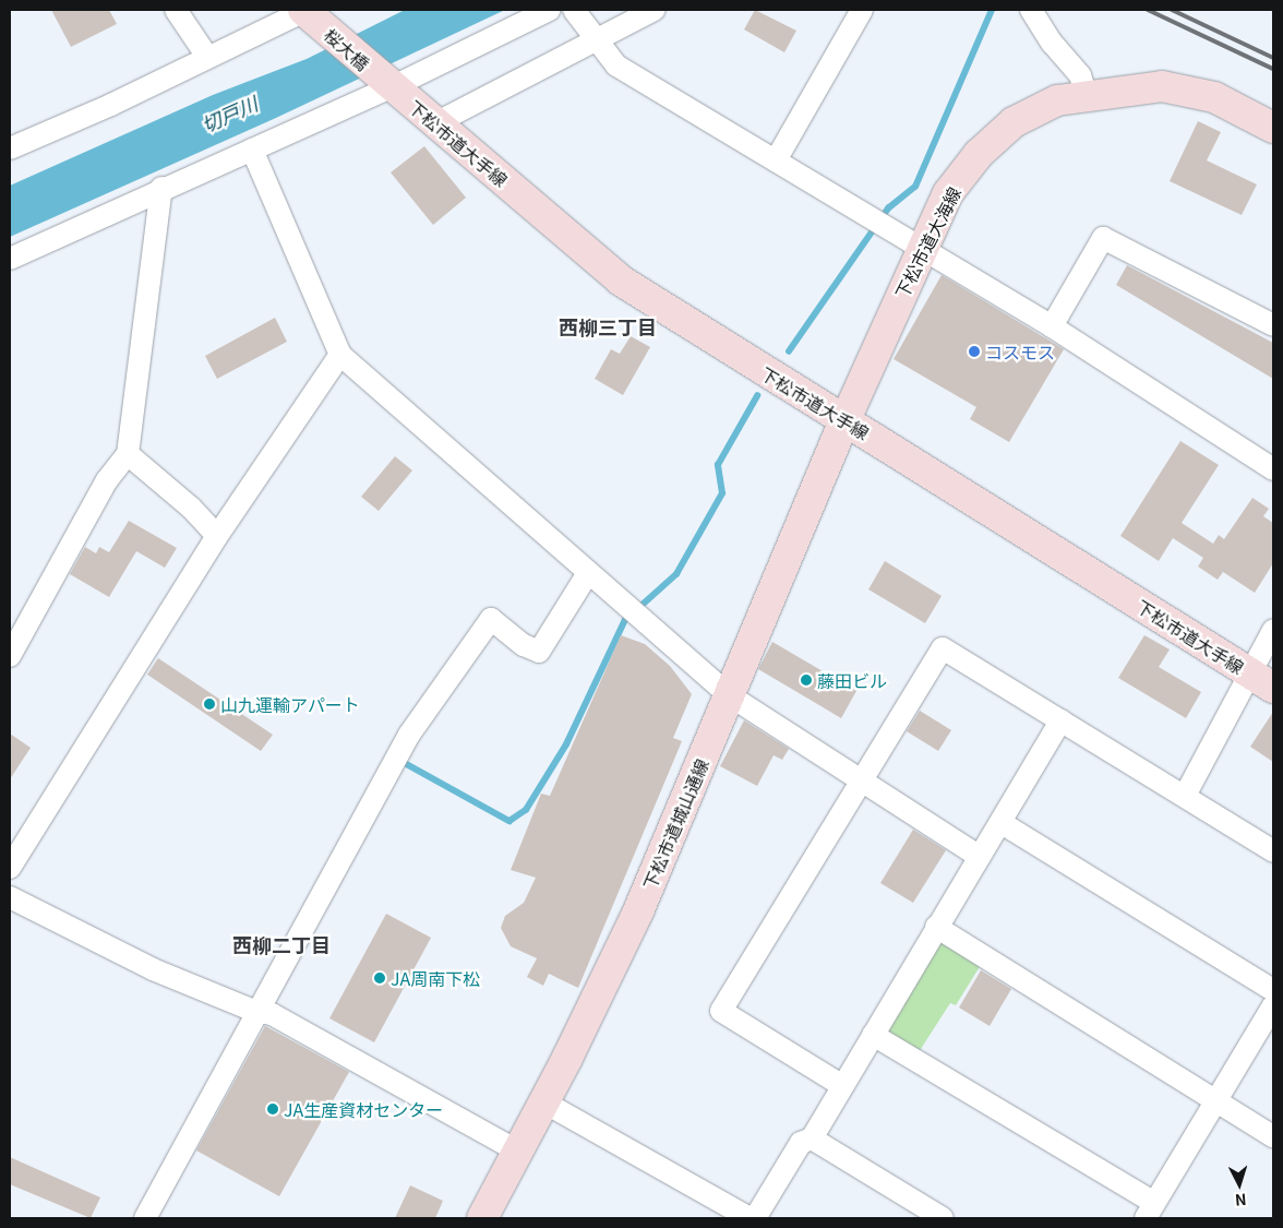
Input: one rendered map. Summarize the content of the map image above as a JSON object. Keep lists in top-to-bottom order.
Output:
{
  "streets": {
    "street": [
      "桜大橋",
      "下松市道大手線",
      "下松市道大海線",
      "下松市道城山通線"
    ]
  },
  "crossings": [
    ["桜大橋", "下松市道大手線"],
    ["下松市道大手線", "下松市道大海線"],
    ["下松市道大手線", "下松市道城山通線"],
    ["下松市道大海線", "下松市道城山通線"]
  ],
  "districts": ["西柳三丁目", "西柳二丁目"],
  "water": ["切戸川"],
  "places": [
    "コスモス",
    "藤田ビル",
    "山九運輸アパート",
    "JA周南下松",
    "JA生産資材センター"
  ],
  "north": "bottom"
}
